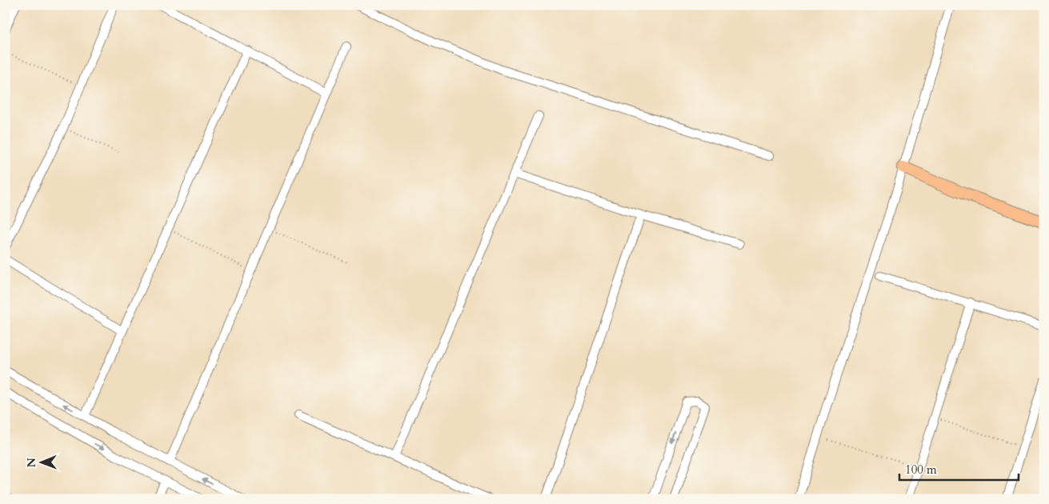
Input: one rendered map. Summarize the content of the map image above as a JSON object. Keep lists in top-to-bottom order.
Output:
{
  "scale_bar": "100 m",
  "north": "left"
}
